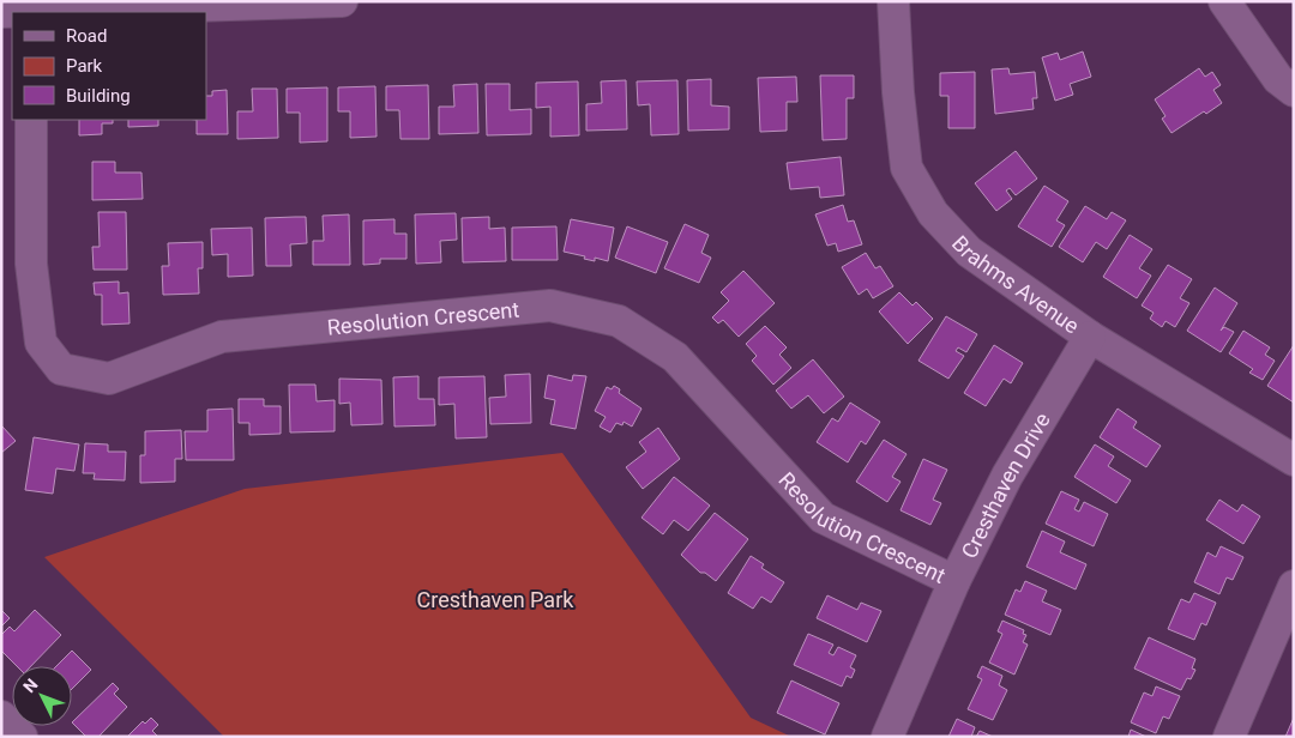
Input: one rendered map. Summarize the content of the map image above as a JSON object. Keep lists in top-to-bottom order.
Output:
{
  "streets": {
    "street": ["Brahms Avenue", "Resolution Crescent", "Cresthaven Drive"]
  },
  "crossings": [
    ["Brahms Avenue", "Cresthaven Drive"],
    ["Resolution Crescent", "Cresthaven Drive"]
  ],
  "parks": ["Cresthaven Park"],
  "legend": ["Road", "Park", "Building"],
  "north": "top left"
}
